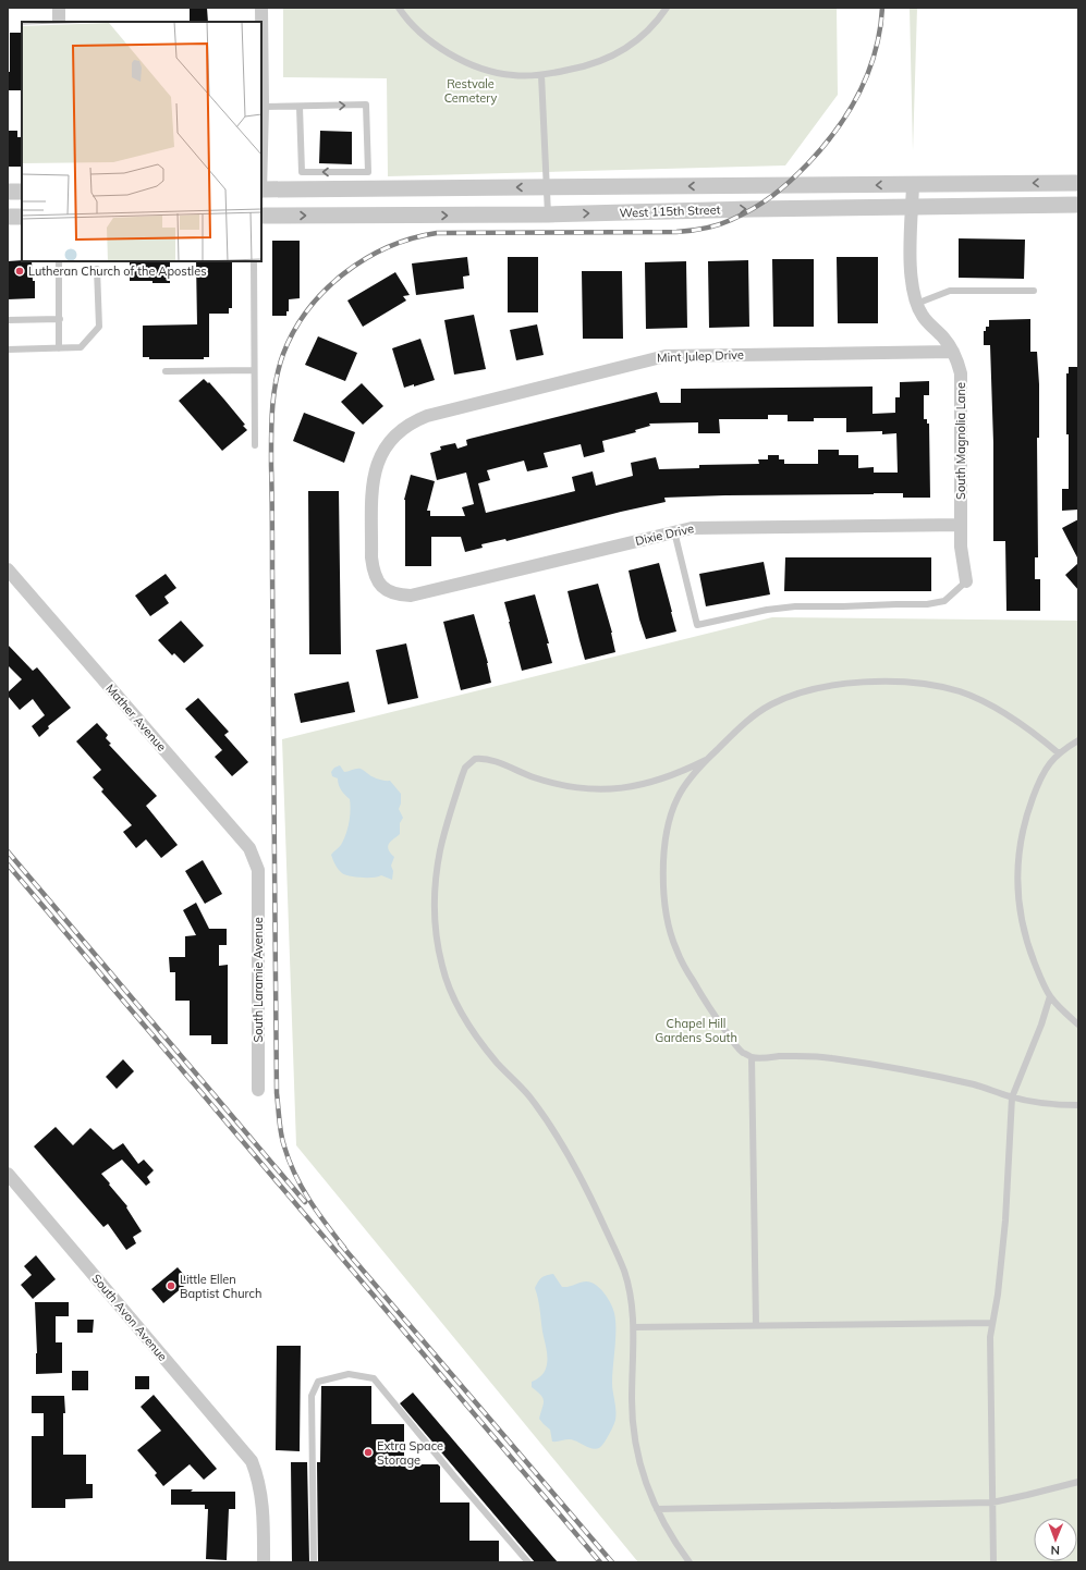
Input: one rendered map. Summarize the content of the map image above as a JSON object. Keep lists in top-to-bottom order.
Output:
{
  "streets": {
    "street": [
      "West 115th Street",
      "Mint Julep Drive",
      "South Magnolia Lane",
      "Dixie Drive",
      "Mather Avenue",
      "South Laramie Avenue",
      "South Avon Avenue"
    ]
  },
  "crossings": [
    ["West 115th Street", "South Magnolia Lane"],
    ["Mint Julep Drive", "South Magnolia Lane"],
    ["Mint Julep Drive", "Dixie Drive"],
    ["South Magnolia Lane", "Dixie Drive"],
    ["Mather Avenue", "South Laramie Avenue"]
  ],
  "parks": ["Restvale Cemetery", "Chapel Hill Gardens South"],
  "places": ["Lutheran Church of the Apostles", "Little Ellen Baptist Church", "Extra Space Storage"],
  "north": "bottom"
}
